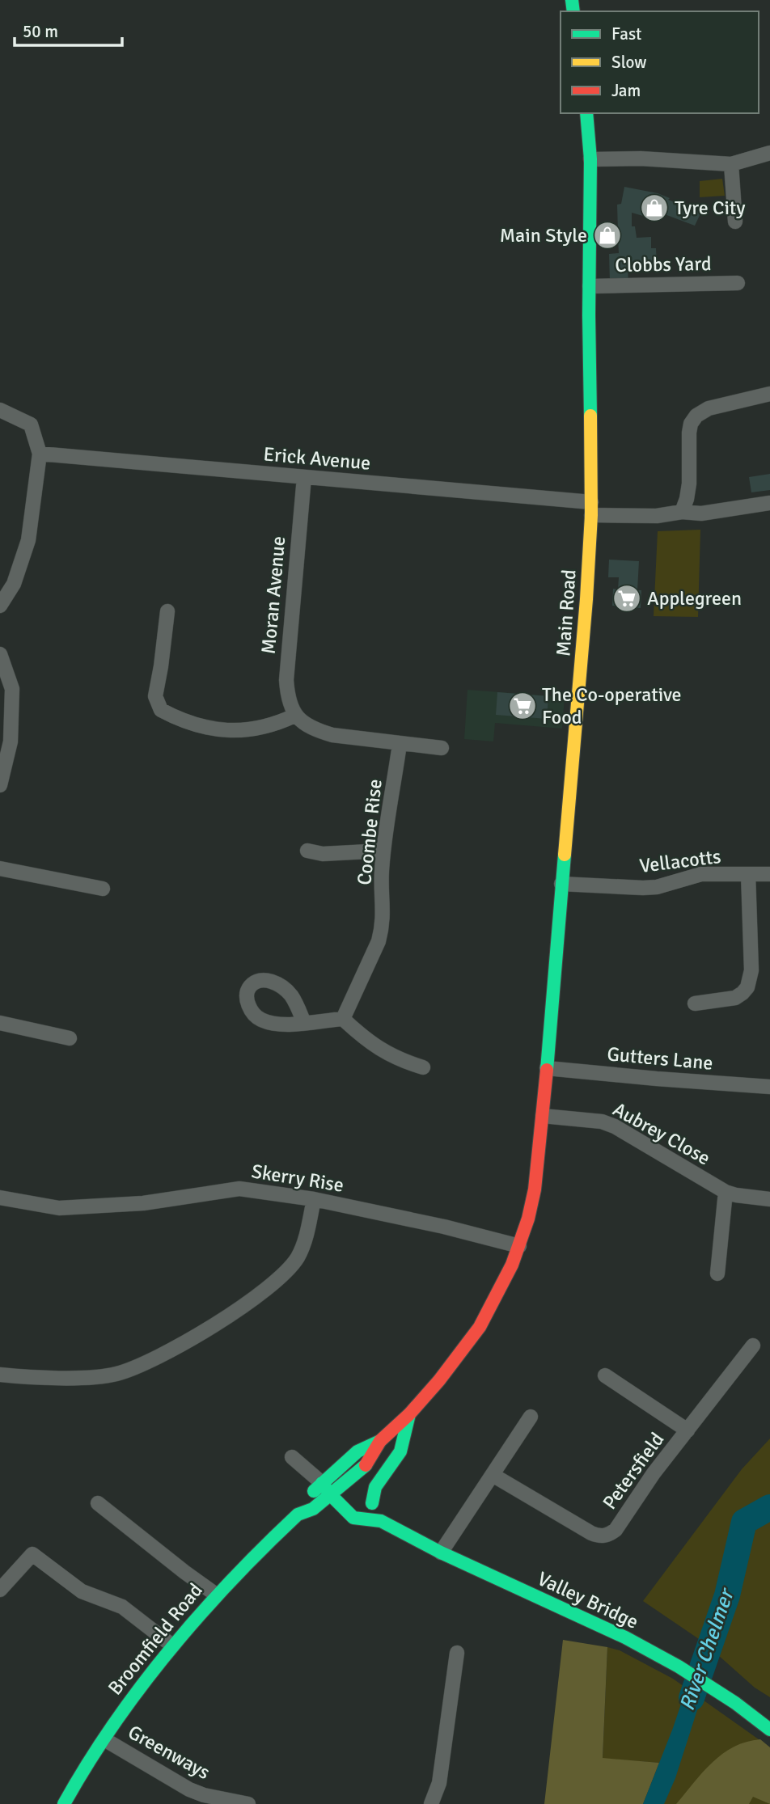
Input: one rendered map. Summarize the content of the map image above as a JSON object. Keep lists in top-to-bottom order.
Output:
{
  "streets": {
    "main road": ["Main Road", "Valley Bridge", "Broomfield Road"],
    "street": [
      "Clobbs Yard",
      "Erick Avenue",
      "Moran Avenue",
      "Coombe Rise",
      "Vellacotts",
      "Gutters Lane",
      "Aubrey Close",
      "Skerry Rise",
      "Petersfield",
      "Greenways"
    ]
  },
  "crossings": [
    ["Clobbs Yard", "Main Road"],
    ["Erick Avenue", "Moran Avenue"],
    ["Erick Avenue", "Main Road"],
    ["Main Road", "Vellacotts"],
    ["Main Road", "Gutters Lane"],
    ["Main Road", "Aubrey Close"],
    ["Main Road", "Broomfield Road"],
    ["Aubrey Close", "Broomfield Road"],
    ["Skerry Rise", "Broomfield Road"],
    ["Valley Bridge", "Broomfield Road"],
    ["Broomfield Road", "Greenways"]
  ],
  "water": ["River Chelmer"],
  "places": {
    "shop": ["Tyre City", "Main Style"],
    "supermarket": ["Applegreen", "The Co-operative Food"]
  },
  "legend": ["Fast", "Slow", "Jam"],
  "scale_bar": "50 m"
}
